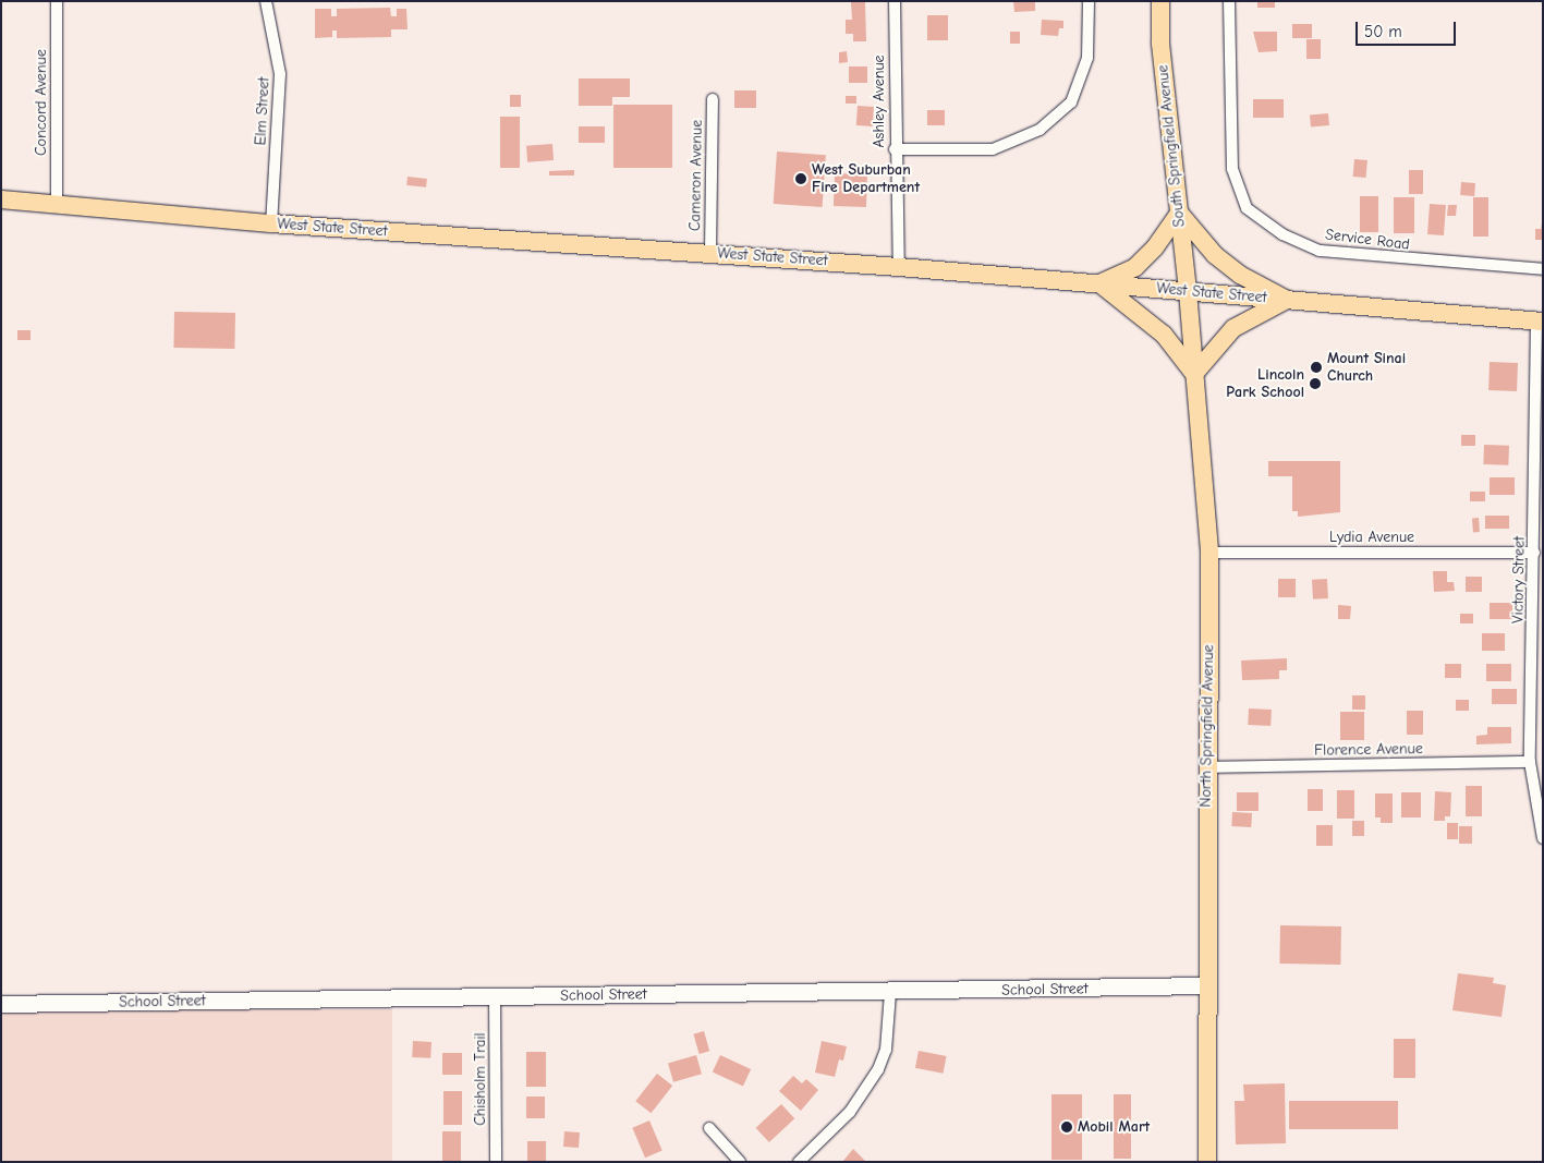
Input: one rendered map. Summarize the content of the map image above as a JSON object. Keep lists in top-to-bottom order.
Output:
{
  "streets": {
    "main road": [
      "South Springfield Avenue",
      "West State Street",
      "North Springfield Avenue",
      "School Street"
    ],
    "street": [
      "Ashley Avenue",
      "Concord Avenue",
      "Elm Street",
      "Cameron Avenue",
      "Service Road",
      "Lydia Avenue",
      "Victory Street",
      "Florence Avenue",
      "Chisholm Trail"
    ]
  },
  "crossings": [
    ["Ashley Avenue", "West State Street"],
    ["Concord Avenue", "West State Street"],
    ["Elm Street", "West State Street"],
    ["South Springfield Avenue", "West State Street"],
    ["South Springfield Avenue", "North Springfield Avenue"],
    ["Cameron Avenue", "West State Street"],
    ["West State Street", "Victory Street"],
    ["West State Street", "North Springfield Avenue"],
    ["Lydia Avenue", "Victory Street"],
    ["Lydia Avenue", "North Springfield Avenue"],
    ["Victory Street", "Florence Avenue"],
    ["North Springfield Avenue", "Florence Avenue"],
    ["North Springfield Avenue", "School Street"],
    ["School Street", "Chisholm Trail"]
  ],
  "places": [
    "West Suburban Fire Department",
    "Mount Sinai Church",
    "Lincoln Park School",
    "Mobil Mart"
  ],
  "scale_bar": "50 m"
}
